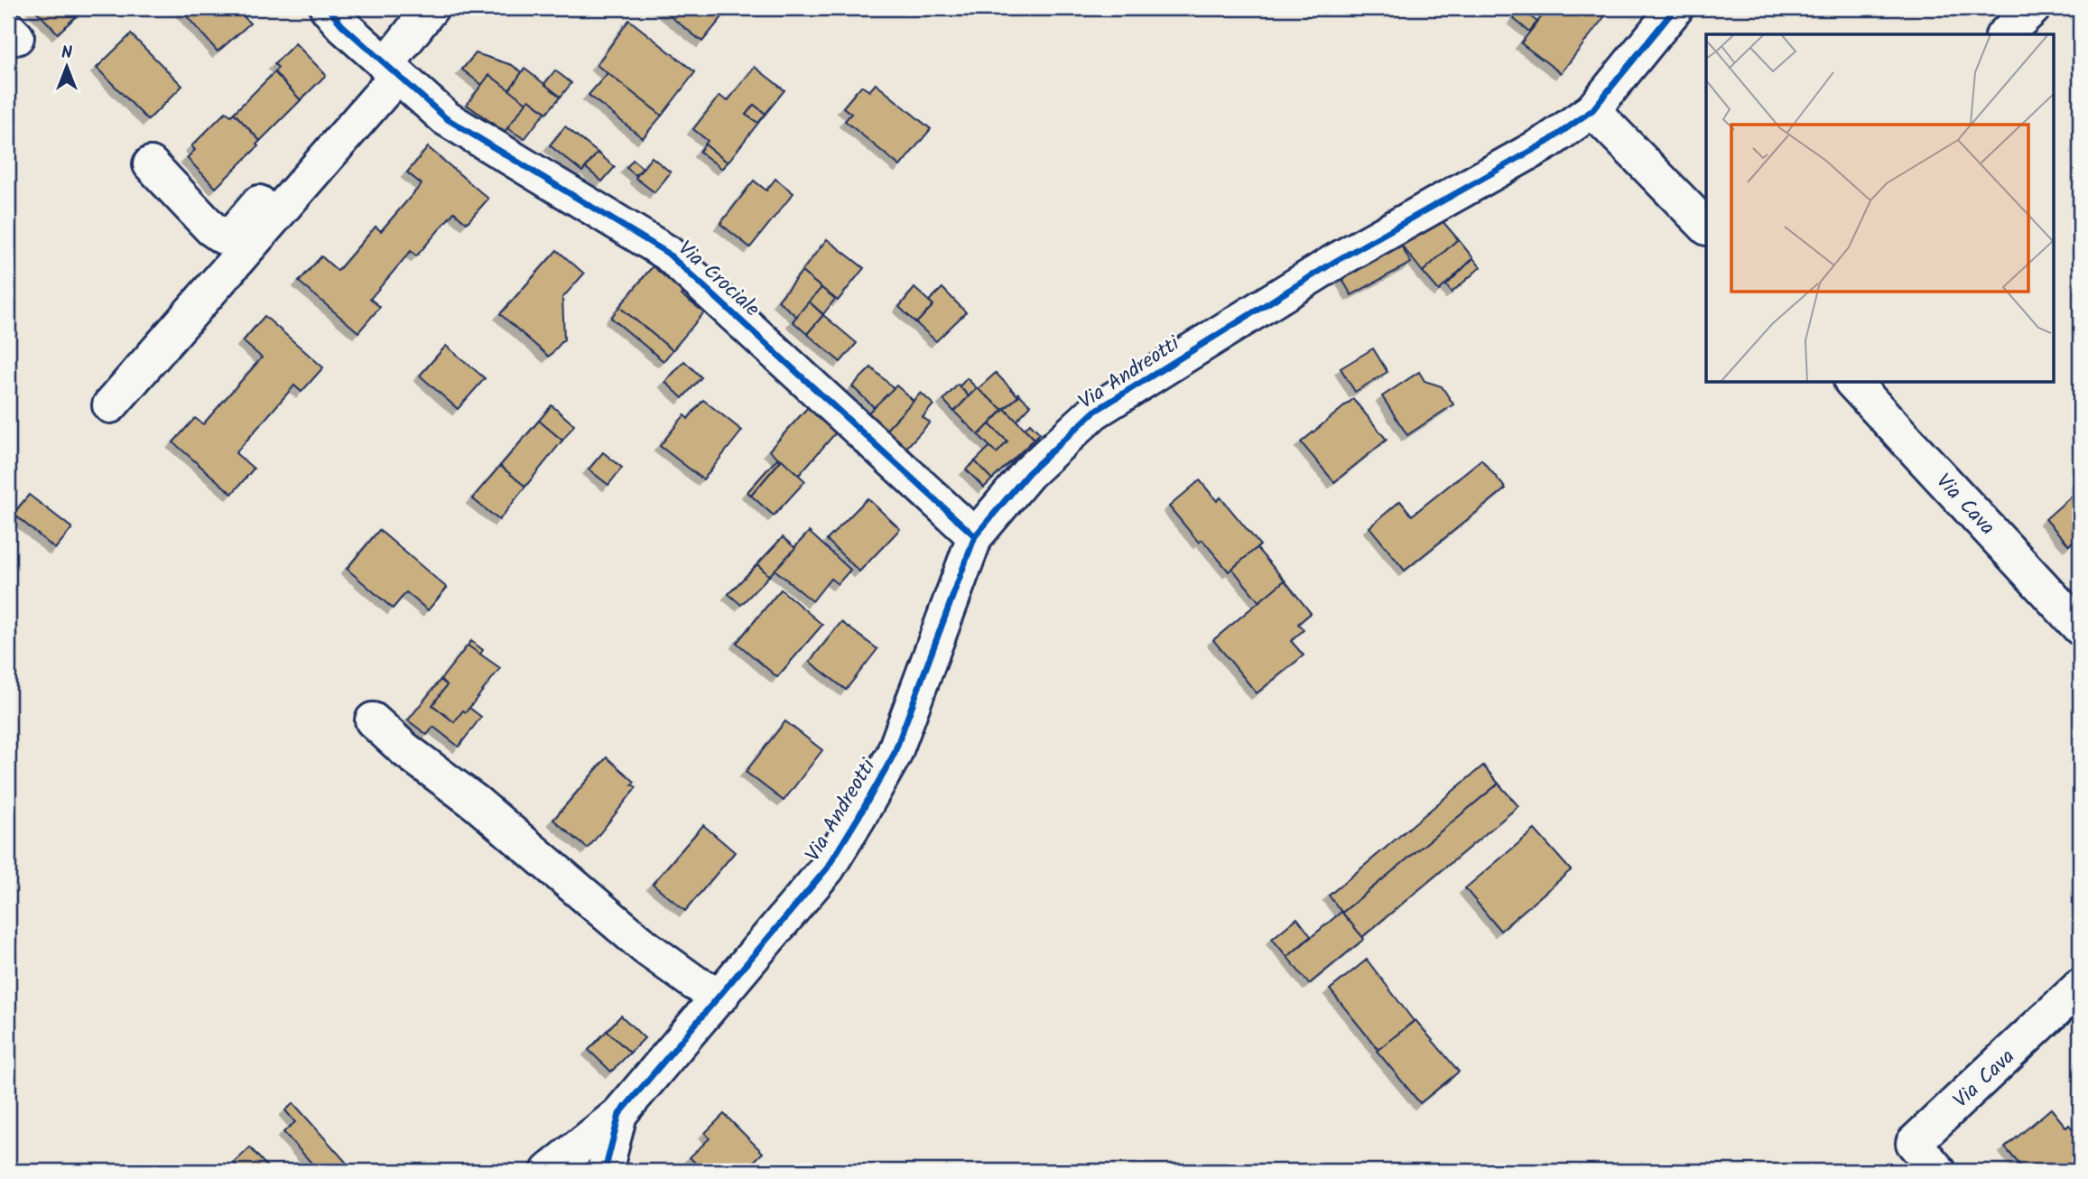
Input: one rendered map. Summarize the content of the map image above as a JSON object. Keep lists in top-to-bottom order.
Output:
{
  "streets": {
    "street": ["Via Crociale", "Via Andreotti", "Via Cava"]
  },
  "crossings": [
    ["Via Crociale", "Via Andreotti"]
  ],
  "north": "top"
}
